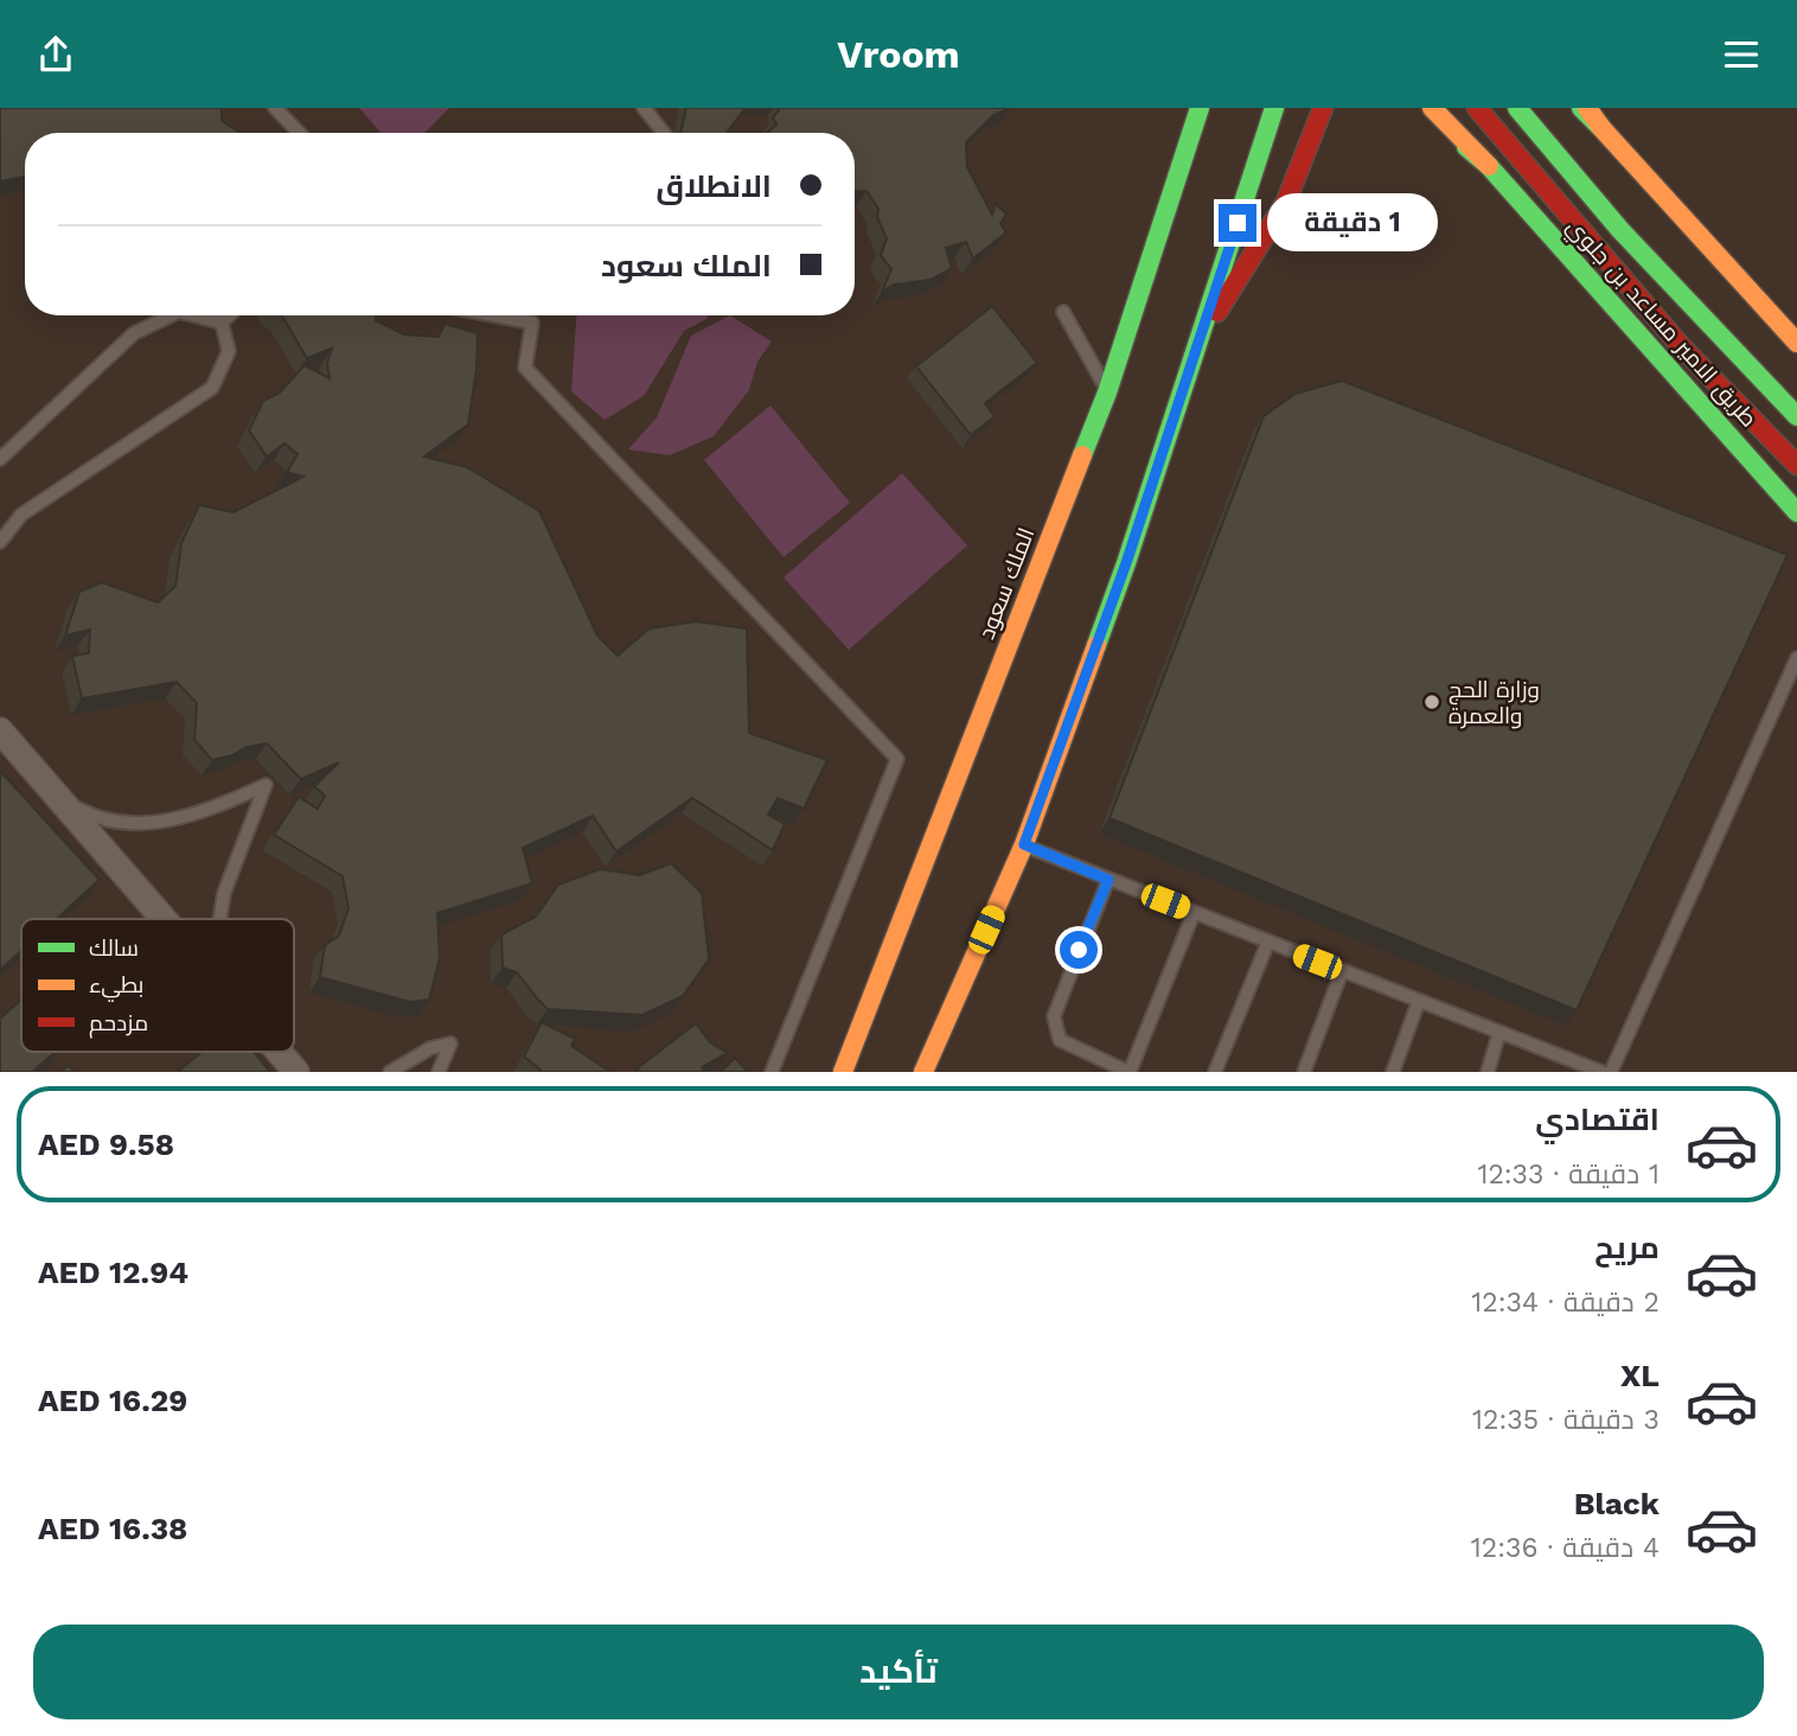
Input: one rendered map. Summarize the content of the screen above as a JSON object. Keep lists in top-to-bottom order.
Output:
{
  "streets": {
    "main road": ["طريق الامير مساعد بن جلوي", "الملك سعود"]
  },
  "places": ["وزارة الحج والعمرة"],
  "legend": ["سالك", "بطيء", "مزدحم"],
  "page": {
    "header": "Vroom",
    "banner": ["الانطلاق", "الملك سعود"],
    "bubble": "1 دقيقة",
    "list": [
      {
        "name": "اقتصادي",
        "note": "1 دقيقة · 12:33",
        "value": "AED 9.58"
      },
      {
        "name": "مريح",
        "note": "2 دقيقة · 12:34",
        "value": "AED 12.94"
      },
      {
        "name": "XL",
        "note": "3 دقيقة · 12:35",
        "value": "AED 16.29"
      },
      {
        "name": "Black",
        "note": "4 دقيقة · 12:36",
        "value": "AED 16.38"
      }
    ],
    "buttons": "تأكيد"
  }
}
